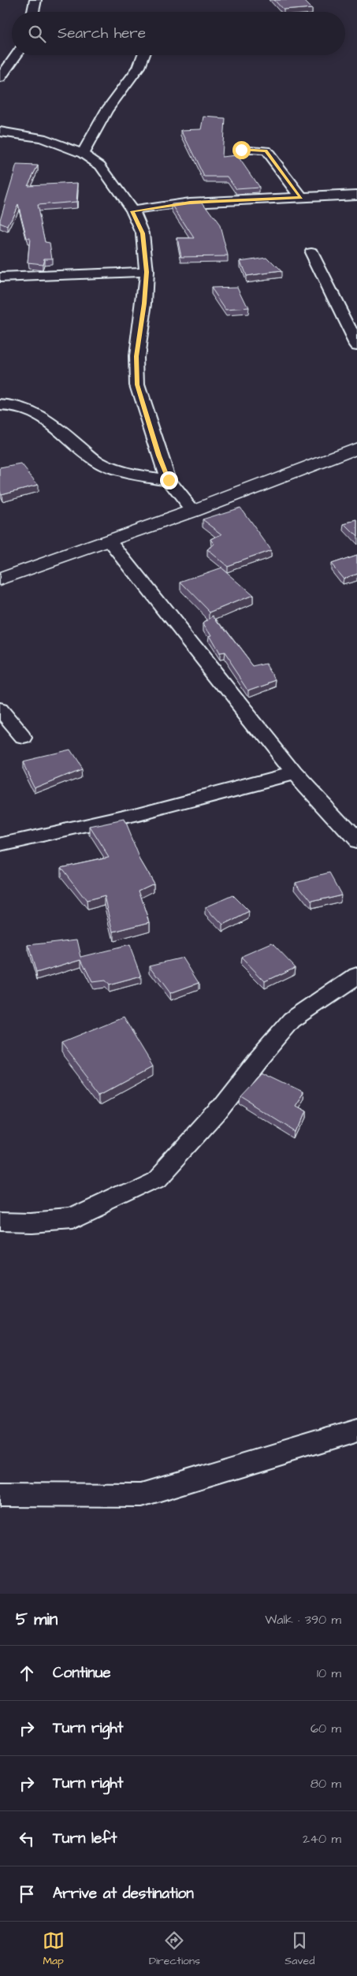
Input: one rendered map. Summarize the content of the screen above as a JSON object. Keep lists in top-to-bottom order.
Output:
{
  "page": {
    "search": "Search here",
    "heading": ["5 min", "Walk · 390 m"],
    "list": [
      ["Continue", "10 m"],
      ["Turn right", "60 m"],
      ["Turn right", "80 m"],
      ["Turn left", "240 m"],
      "Arrive at destination"
    ],
    "nav": ["Map", "Directions", "Saved"]
  }
}
